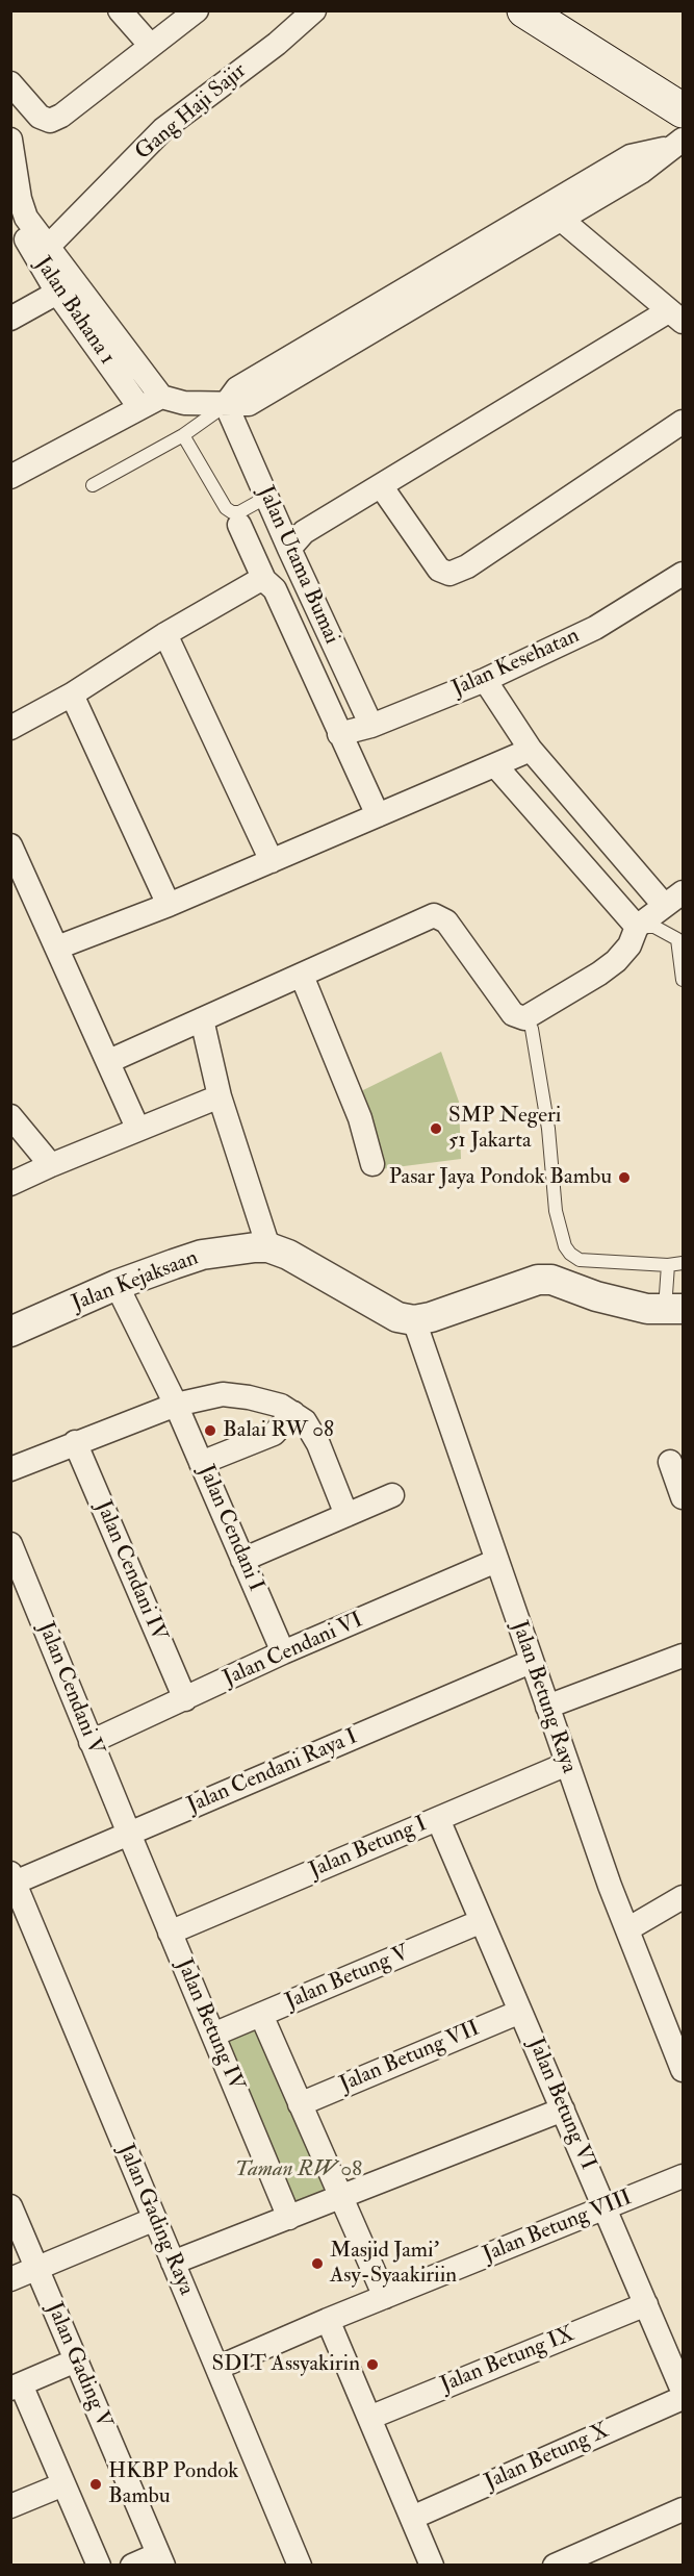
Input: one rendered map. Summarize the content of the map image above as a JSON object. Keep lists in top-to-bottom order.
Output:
{
  "streets": {
    "street": [
      "Gang Haji Sajir",
      "Jalan Bahana 1",
      "Jalan Utama Bumai",
      "Jalan Kesehatan",
      "Jalan Kejaksaan",
      "Jalan Cendani I",
      "Jalan Cendani IV",
      "Jalan Cendani VI",
      "Jalan Cendani V",
      "Jalan Betung Raya",
      "Jalan Cendani Raya I",
      "Jalan Betung I",
      "Jalan Betung V",
      "Jalan Betung IV",
      "Jalan Betung VII",
      "Jalan Betung VI",
      "Jalan Gading Raya",
      "Jalan Betung VIII",
      "Jalan Betung IX",
      "Jalan Gading V",
      "Jalan Betung X"
    ]
  },
  "crossings": [
    ["Jalan Utama Bumai", "Jalan Kesehatan"],
    ["Jalan Kejaksaan", "Jalan Cendani I"],
    ["Jalan Kejaksaan", "Jalan Betung Raya"],
    ["Jalan Cendani I", "Jalan Cendani VI"],
    ["Jalan Cendani IV", "Jalan Cendani VI"],
    ["Jalan Cendani VI", "Jalan Cendani V"],
    ["Jalan Cendani VI", "Jalan Betung Raya"],
    ["Jalan Cendani V", "Jalan Cendani Raya I"],
    ["Jalan Cendani V", "Jalan Betung IV"],
    ["Jalan Betung Raya", "Jalan Cendani Raya I"],
    ["Jalan Betung Raya", "Jalan Betung I"],
    ["Jalan Cendani Raya I", "Jalan Betung IV"],
    ["Jalan Cendani Raya I", "Jalan Gading Raya"],
    ["Jalan Betung I", "Jalan Betung IV"],
    ["Jalan Betung I", "Jalan Betung VI"],
    ["Jalan Betung V", "Jalan Betung IV"],
    ["Jalan Betung V", "Jalan Betung VI"],
    ["Jalan Betung VII", "Jalan Betung VI"],
    ["Jalan Betung VI", "Jalan Betung VIII"],
    ["Jalan Betung VI", "Jalan Betung IX"],
    ["Jalan Gading Raya", "Jalan Betung VIII"]
  ],
  "parks": ["Taman RW 08"],
  "places": [
    "SMP Negeri 51 Jakarta",
    "Pasar Jaya Pondok Bambu",
    "Balai RW 08",
    "Masjid Jami' Asy-Syaakiriin",
    "SDIT Assyakirin",
    "HKBP Pondok Bambu"
  ]
}
